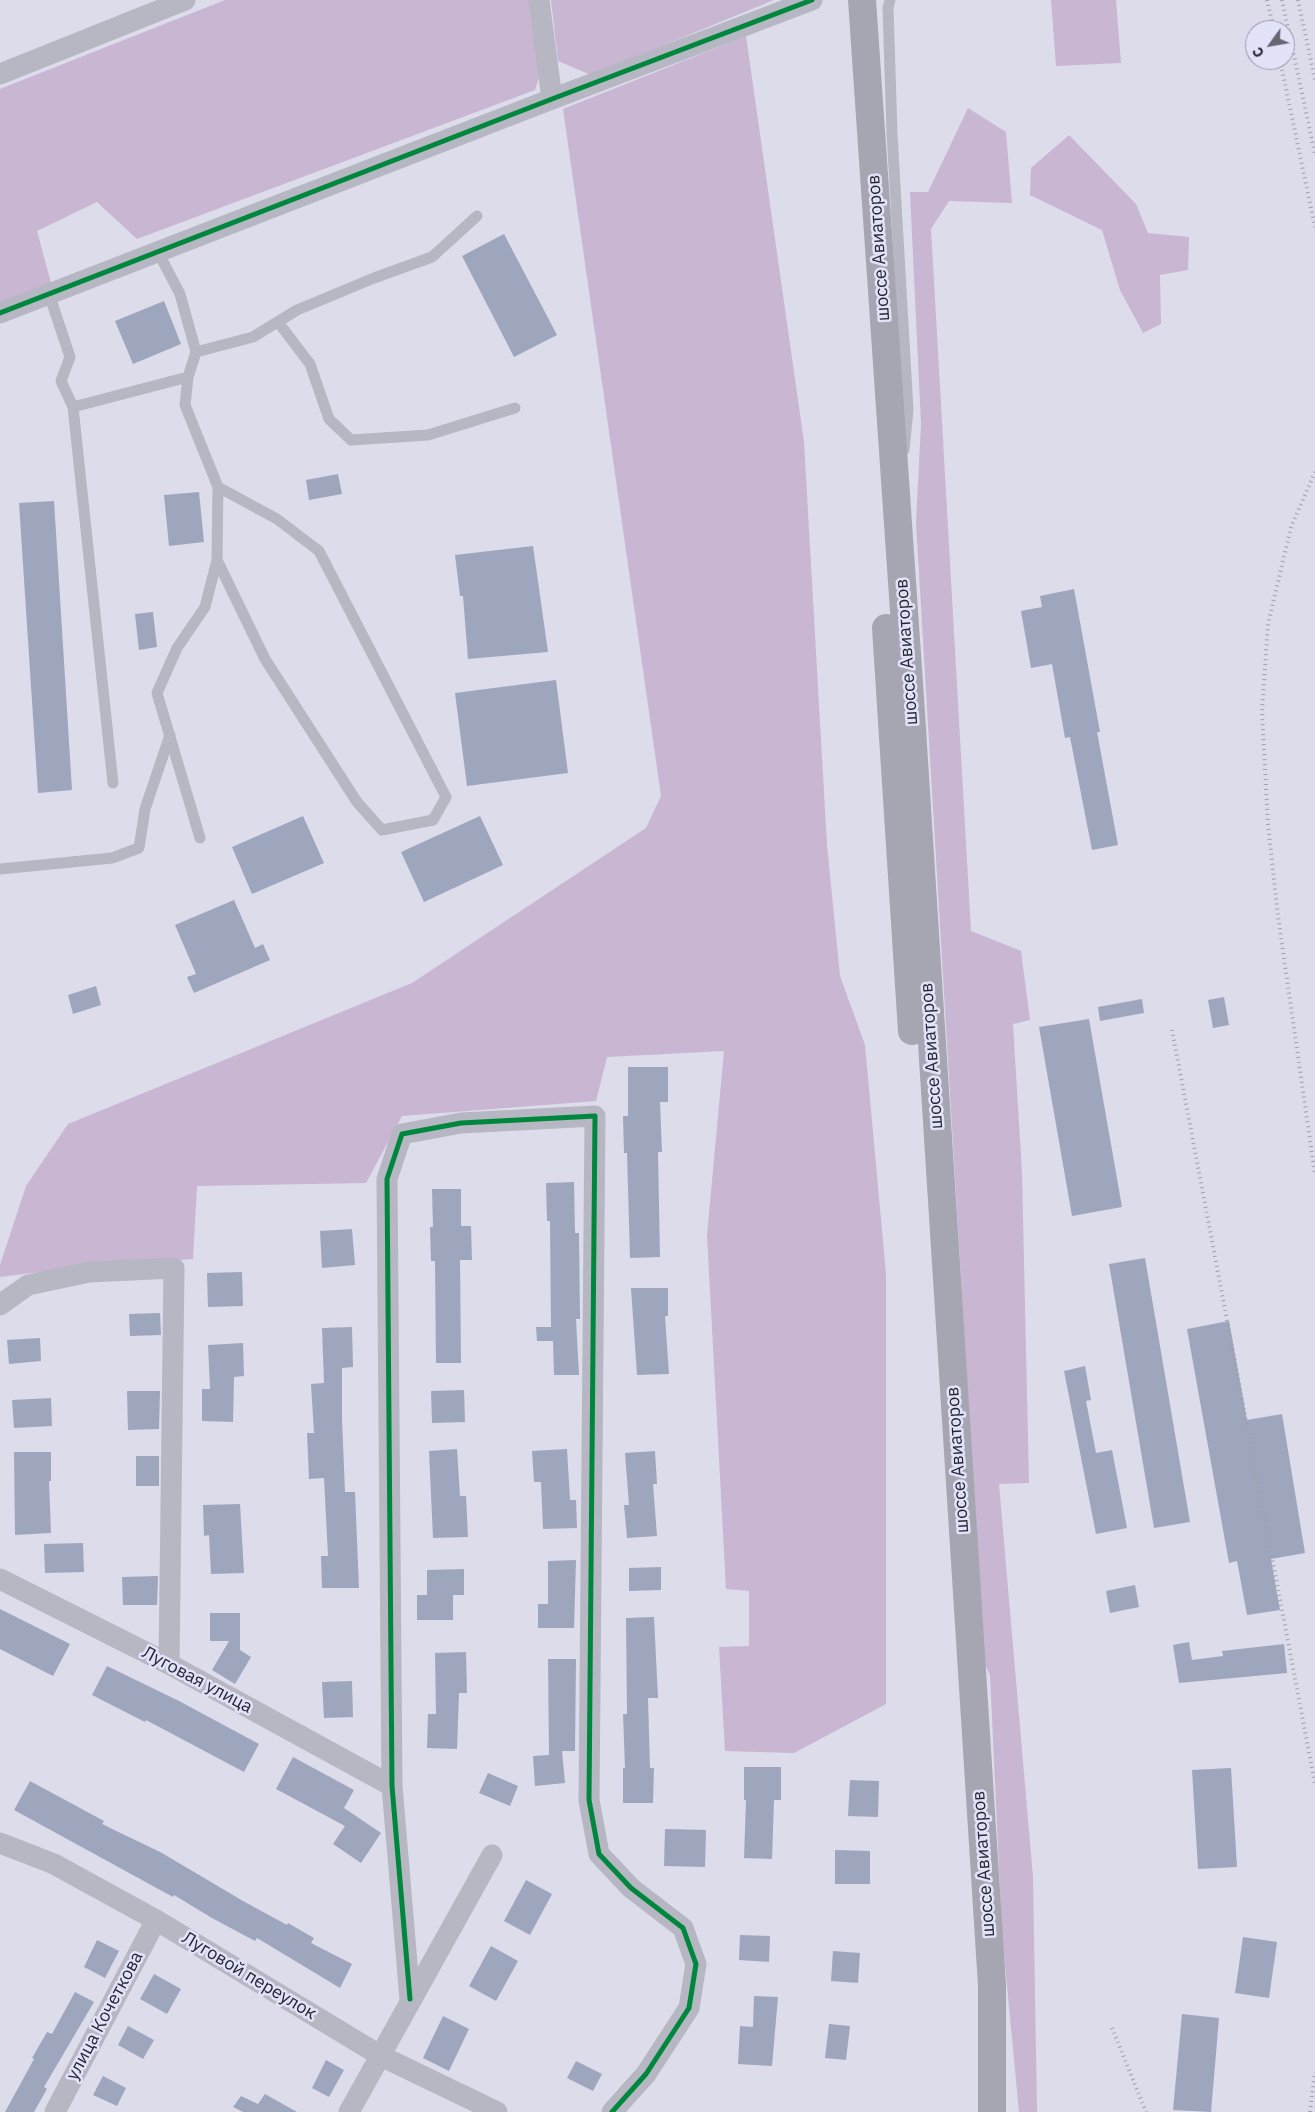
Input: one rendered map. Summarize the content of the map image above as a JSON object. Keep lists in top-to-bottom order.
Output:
{
  "streets": {
    "main road": ["шоссе Авиаторов"],
    "street": ["Луговая улица", "Луговой переулок", "улица Кочеткова"]
  },
  "crossings": [
    ["Луговой переулок", "улица Кочеткова"]
  ],
  "north": "bottom left"
}
